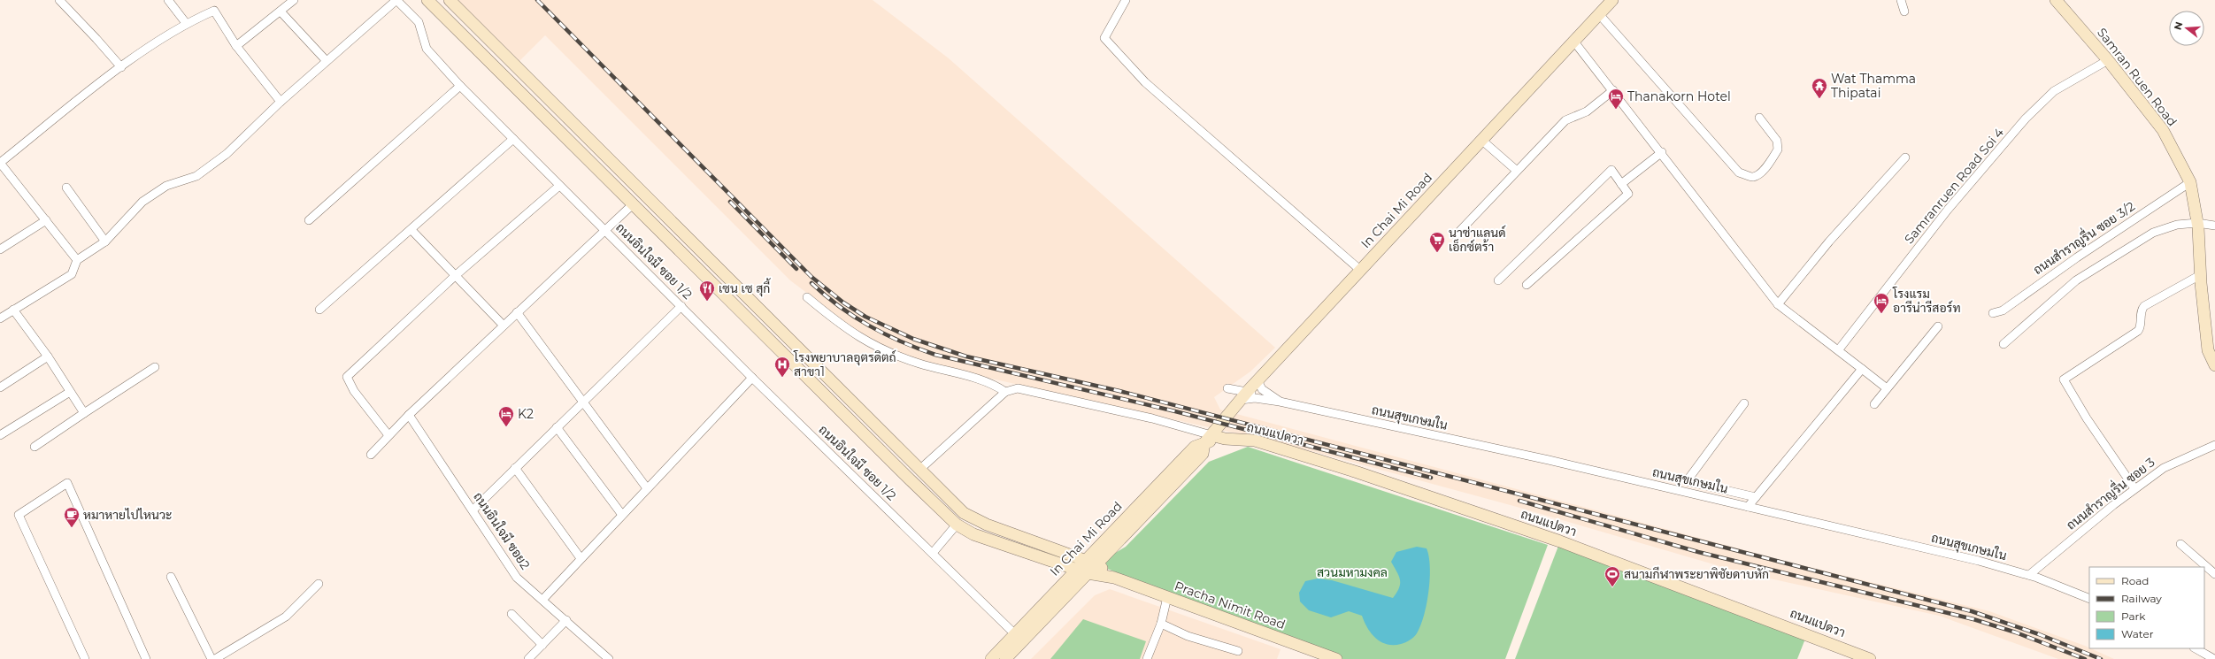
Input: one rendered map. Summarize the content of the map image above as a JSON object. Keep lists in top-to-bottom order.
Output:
{
  "streets": {
    "main road": [
      "Samran Ruen Road",
      "In Chai Mi Road",
      "ถนนแปดวา",
      "Pracha Nimit Road"
    ],
    "street": [
      "Samranruen Road Soi 4",
      "ถนนสำราญรื่น ซอย 3/2",
      "ถนนอินใจมี ซอย 1/2",
      "ถนนสุขเกษมใน",
      "ถนนสำราญรื่น ซอย 3",
      "ถนนอินใจมี ซอย2"
    ]
  },
  "crossings": [
    ["Samran Ruen Road", "Samranruen Road Soi 4"],
    ["Samran Ruen Road", "ถนนสำราญรื่น ซอย 3/2"],
    ["In Chai Mi Road", "ถนนอินใจมี ซอย 1/2"],
    ["In Chai Mi Road", "ถนนสุขเกษมใน"],
    ["In Chai Mi Road", "ถนนแปดวา"],
    ["In Chai Mi Road", "Pracha Nimit Road"],
    ["ถนนสุขเกษมใน", "ถนนสำราญรื่น ซอย 3"]
  ],
  "parks": ["สวนมหามงคล"],
  "places": {
    "temple": ["Wat Thamma Thipatai"],
    "hotel": ["Thanakorn Hotel", "โรงแรม อารีน่ารีสอร์ท", "K2"],
    "supermarket": ["นาซ่าแลนด์ เอ็กซ์ตร้า"],
    "restaurant": ["เซน เซ สุกี้"],
    "hospital": ["โรงพยาบาลอุตรดิตถ์ สาขา1"],
    "cafe": ["หมาหายไปไหนวะ"],
    "sports": ["สนามกีฬาพระยาพิชัยดาบหัก"]
  },
  "legend": [
    "Road",
    "Railway",
    "Park",
    "Water"
  ],
  "north": "left"
}
